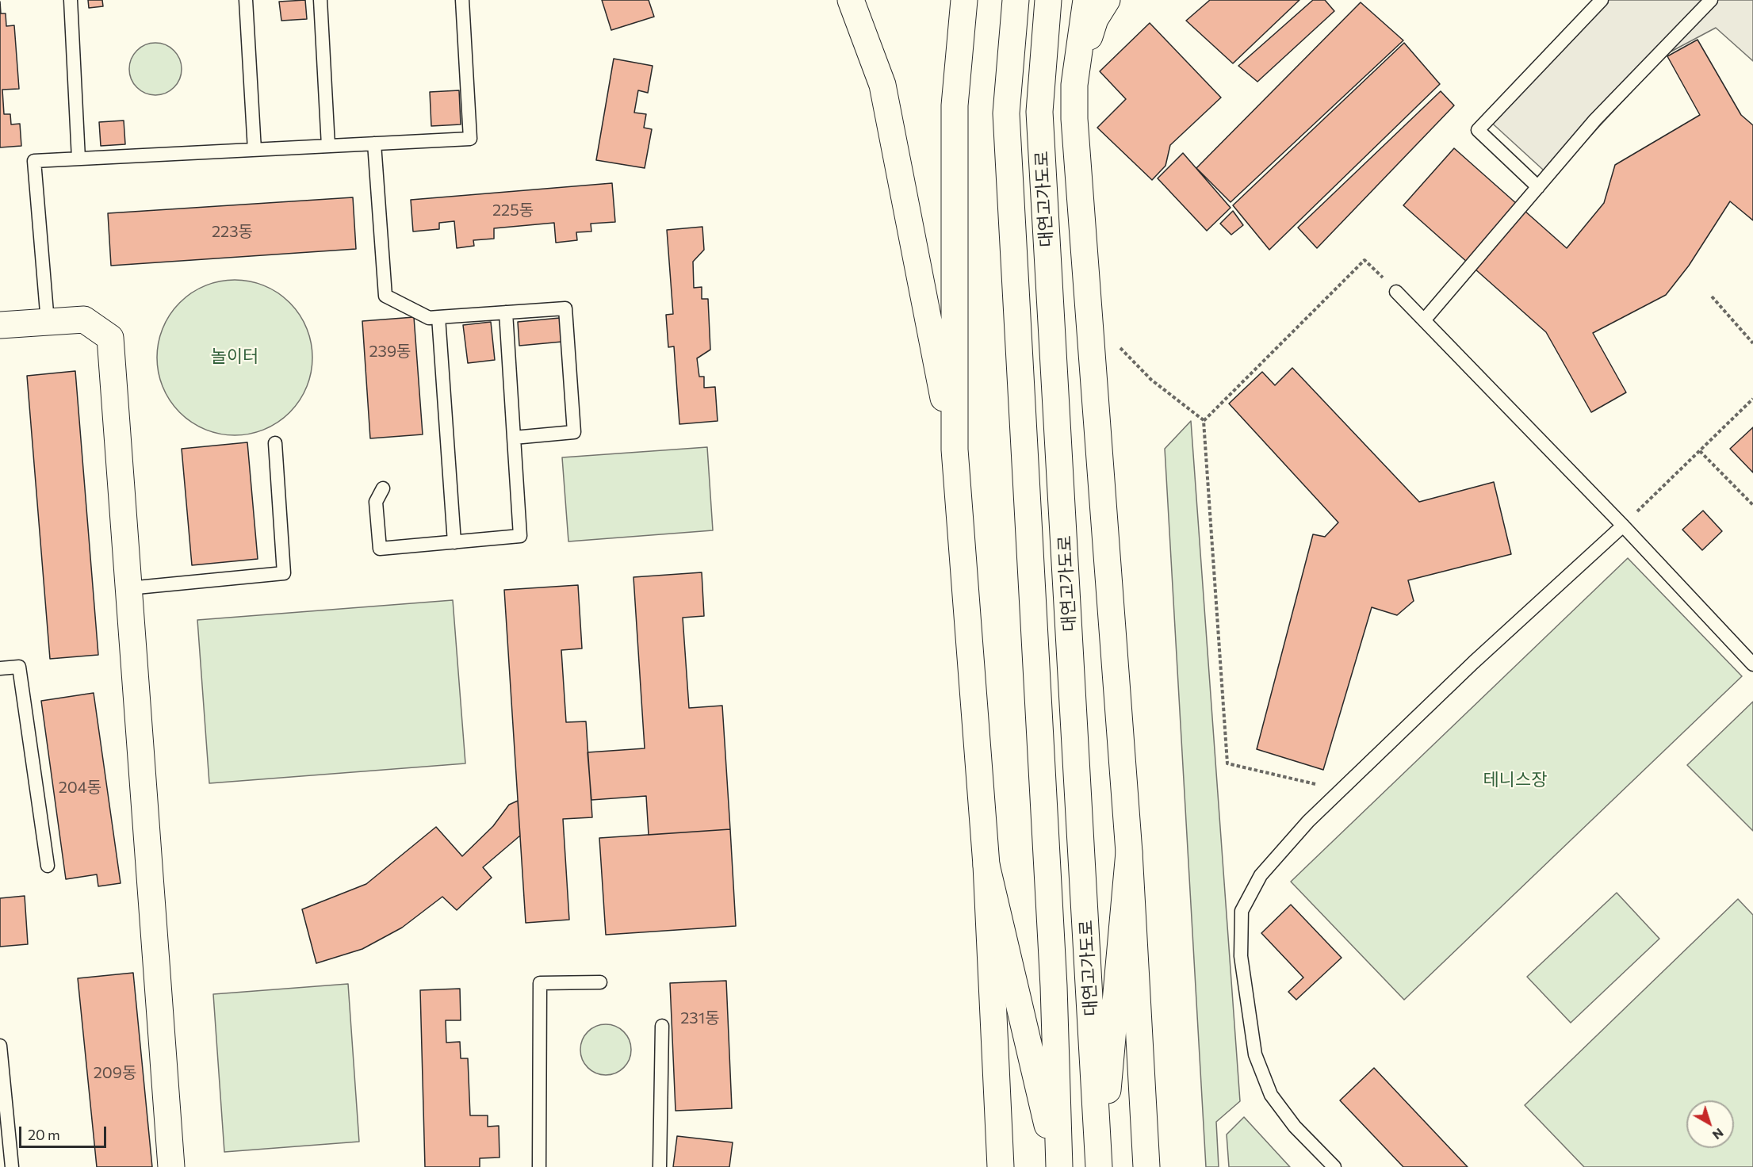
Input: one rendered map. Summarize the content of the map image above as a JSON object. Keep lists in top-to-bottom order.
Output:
{
  "streets": {
    "main road": ["대연고가도로"]
  },
  "parks": ["놀이터", "테니스장"],
  "house_numbers": [
    "225동",
    "223동",
    "239동",
    "204동",
    "231동",
    "209동"
  ],
  "scale_bar": "20 m",
  "north": "bottom right"
}
